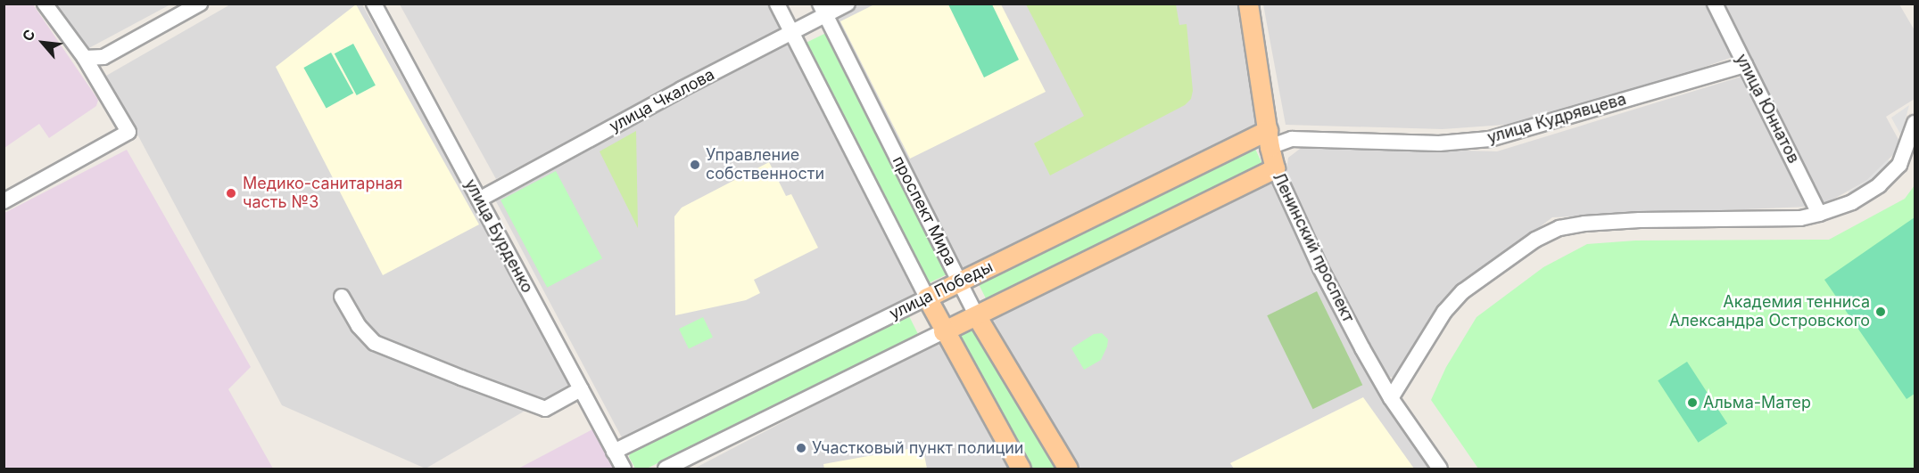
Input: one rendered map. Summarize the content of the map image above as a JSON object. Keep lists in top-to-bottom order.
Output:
{
  "streets": {
    "main road": ["проспект Мира", "Ленинский проспект", "улица Победы"],
    "street": [
      "улица Чкалова",
      "улица Юннатов",
      "улица Кудрявцева",
      "улица Бурденко"
    ]
  },
  "crossings": [
    ["улица Чкалова", "проспект Мира"],
    ["улица Чкалова", "улица Бурденко"],
    ["улица Юннатов", "улица Кудрявцева"],
    ["улица Кудрявцева", "Ленинский проспект"],
    ["улица Кудрявцева", "улица Победы"],
    ["проспект Мира", "улица Победы"],
    ["улица Бурденко", "улица Победы"],
    ["Ленинский проспект", "улица Победы"]
  ],
  "places": [
    "Управление собственности",
    "Медико-санитарная часть №3",
    "Академия тенниса Александра Островского",
    "Альма-Матер",
    "Участковый пункт полиции"
  ],
  "north": "top left"
}
